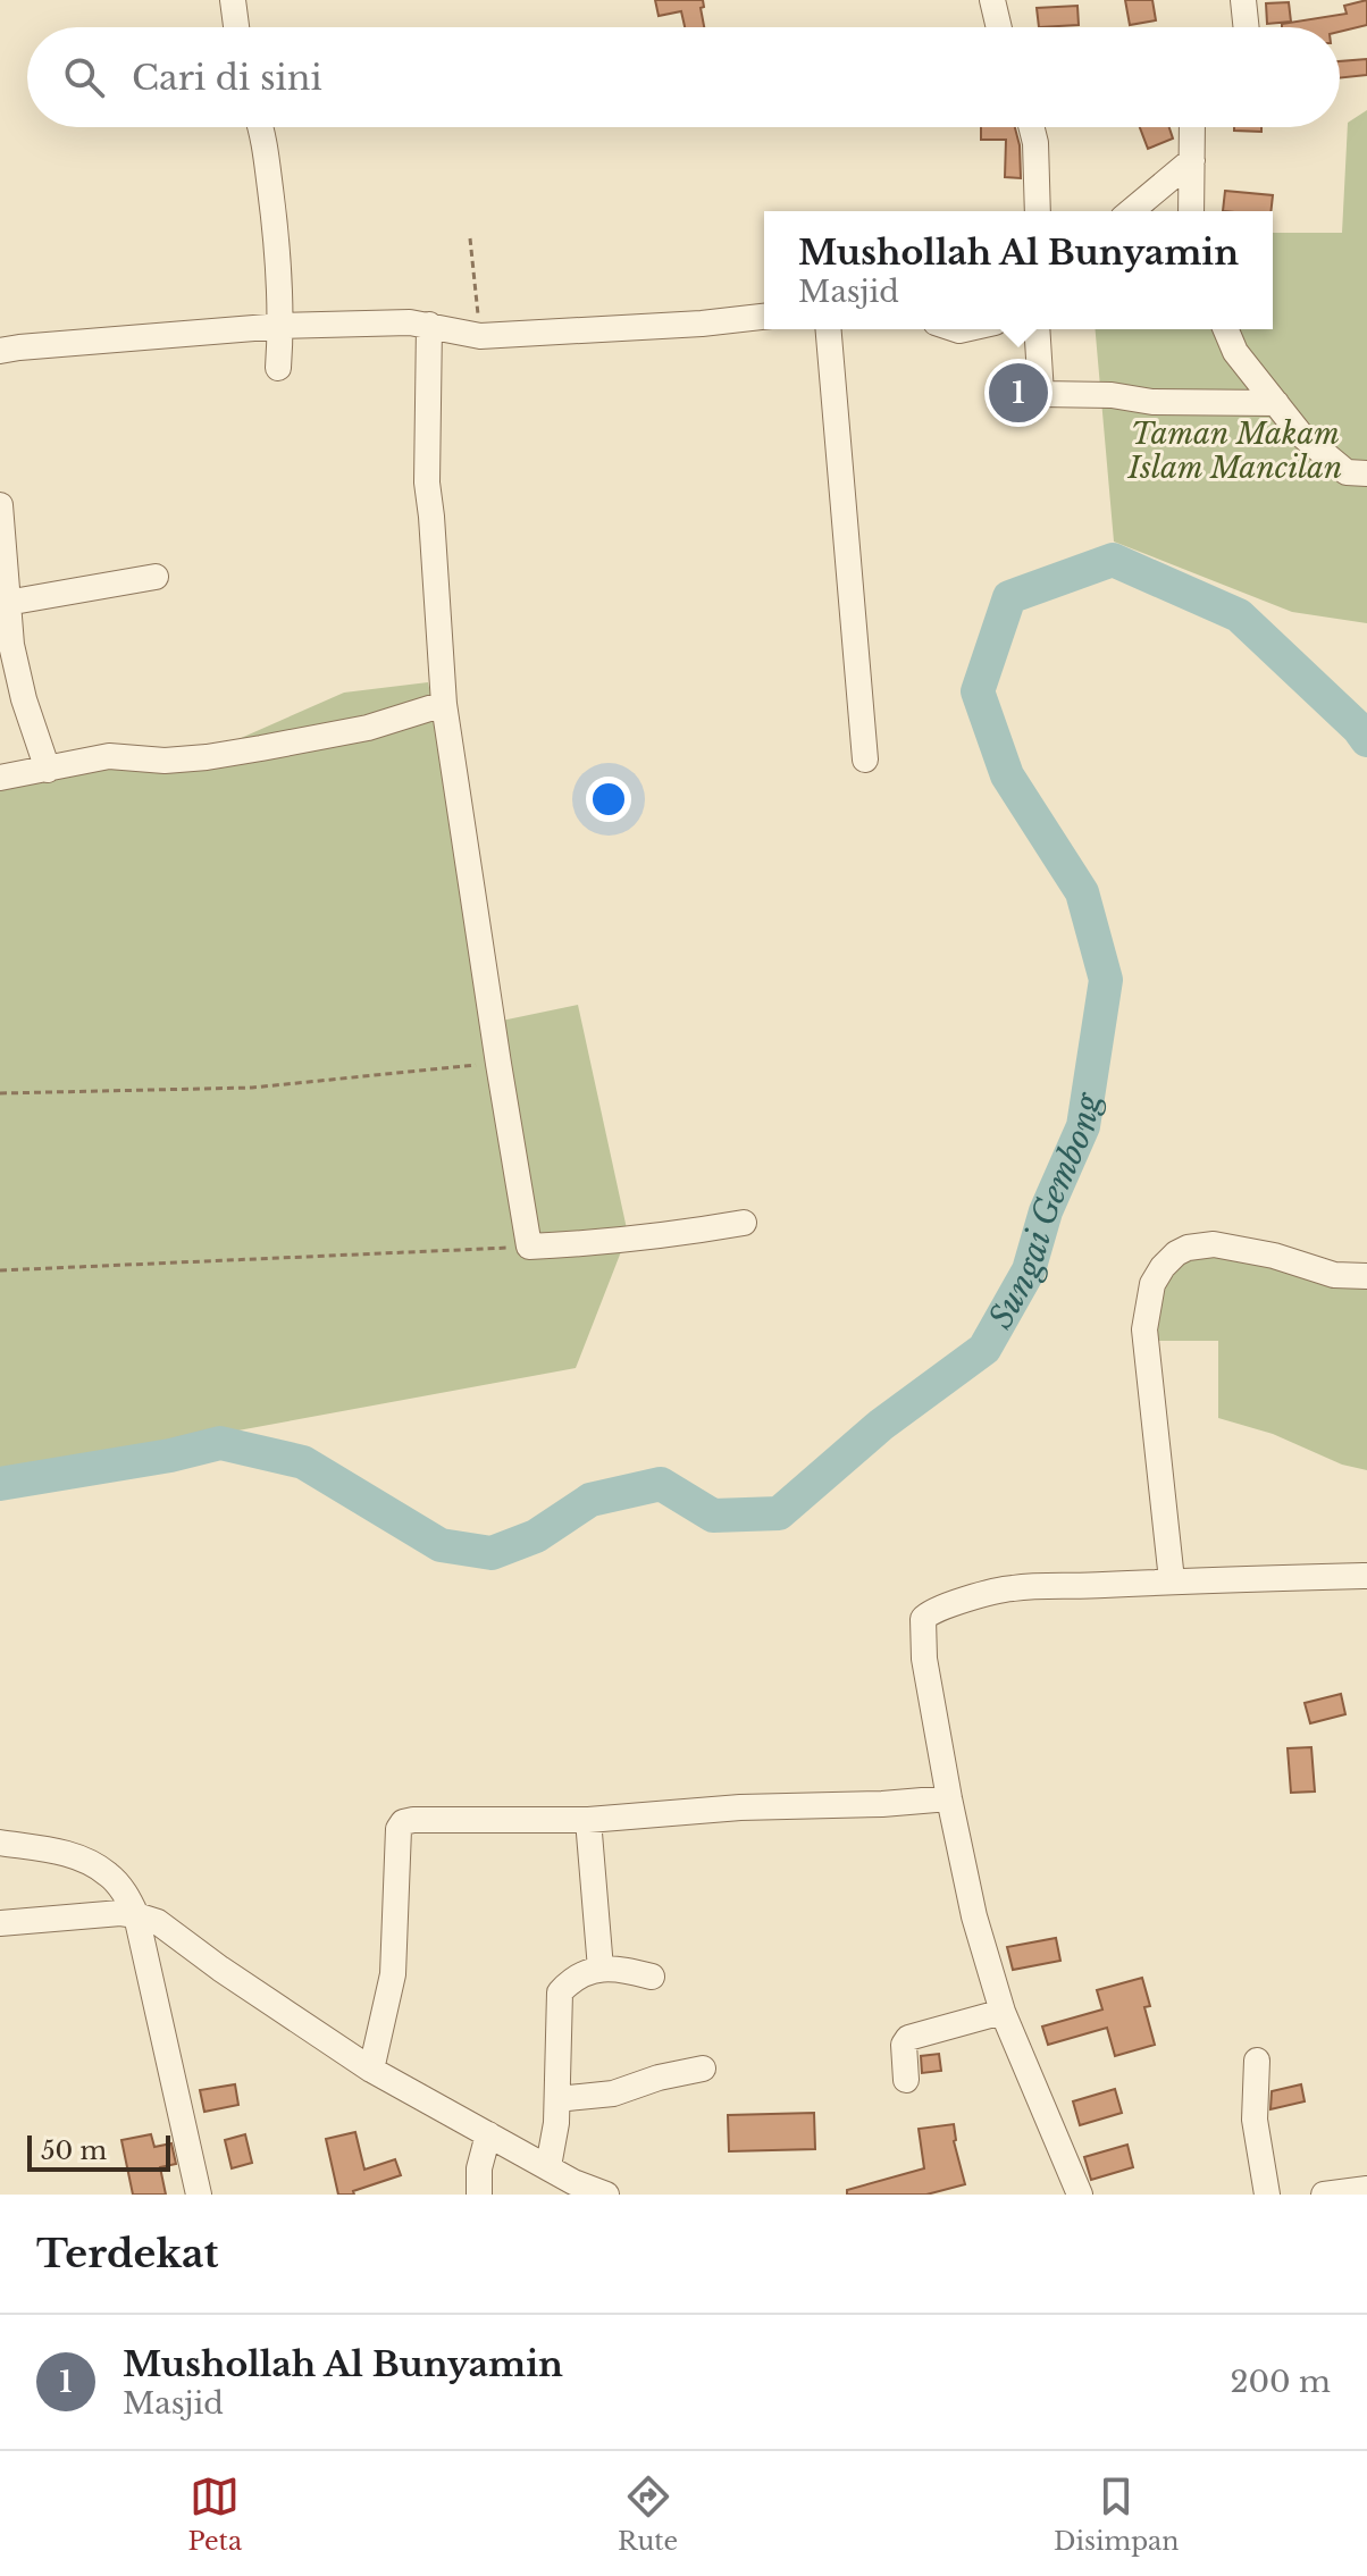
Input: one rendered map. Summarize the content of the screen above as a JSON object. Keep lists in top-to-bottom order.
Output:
{
  "water": ["Sungai Gembong"],
  "parks": ["Taman Makam Islam Mancilan"],
  "scale_bar": "50 m",
  "page": {
    "search": "Cari di sini",
    "popup": ["Mushollah Al Bunyamin", "Masjid"],
    "pins": "1",
    "scale": "50 m",
    "heading": "Terdekat",
    "list": [
      {
        "mark": "1",
        "name": "Mushollah Al Bunyamin",
        "note": "Masjid",
        "value": "200 m"
      }
    ],
    "nav": ["Peta", "Rute", "Disimpan"]
  }
}
